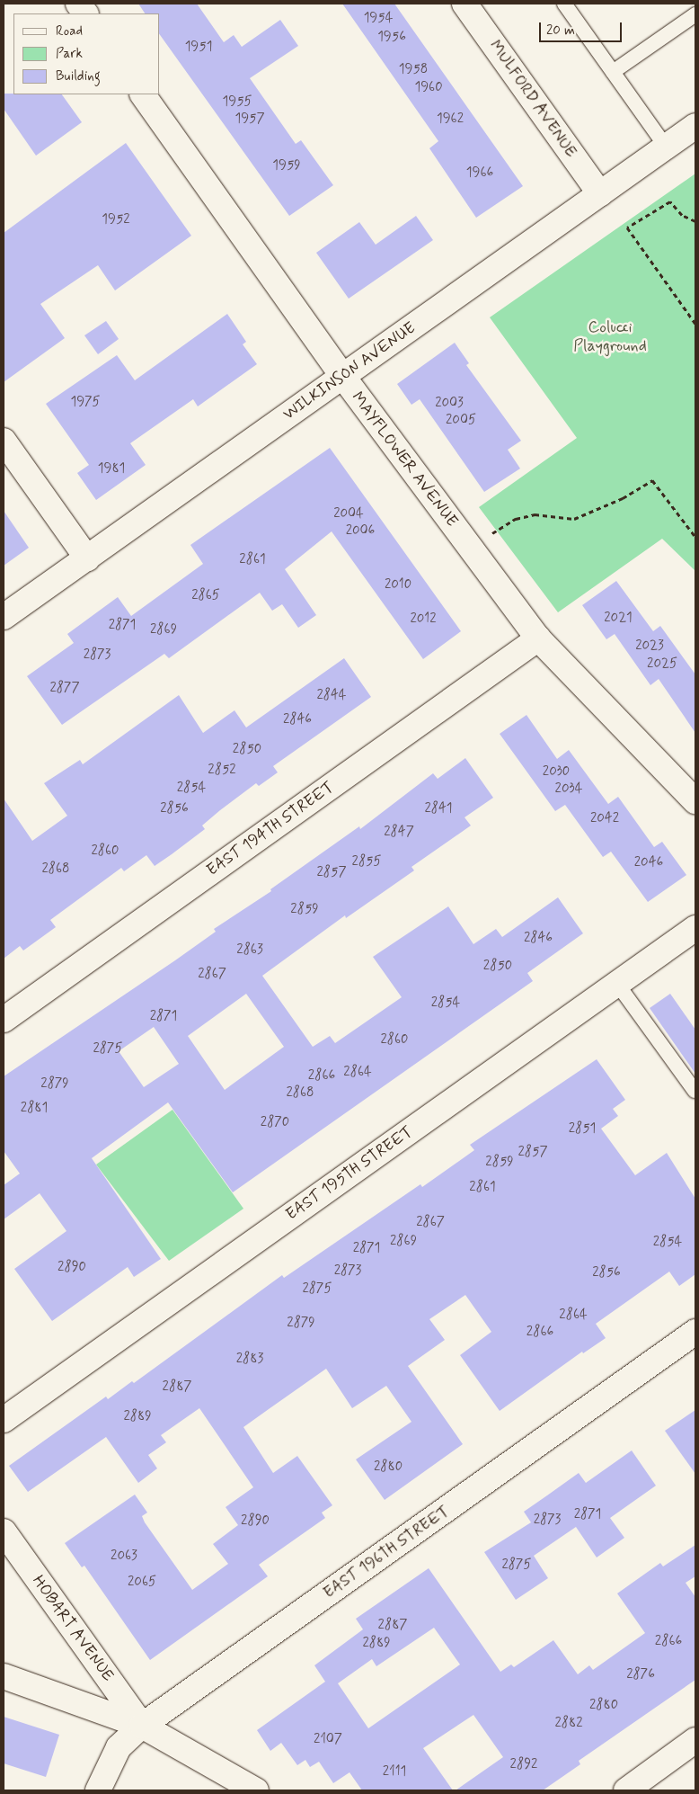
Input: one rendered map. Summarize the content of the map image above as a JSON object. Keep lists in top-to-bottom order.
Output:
{
  "streets": {
    "street": [
      "MULFORD AVENUE",
      "WILKINSON AVENUE",
      "MAYFLOWER AVENUE",
      "EAST 194TH STREET",
      "EAST 195TH STREET",
      "EAST 196TH STREET",
      "HOBART AVENUE"
    ]
  },
  "crossings": [
    ["MULFORD AVENUE", "WILKINSON AVENUE"],
    ["WILKINSON AVENUE", "MAYFLOWER AVENUE"],
    ["MAYFLOWER AVENUE", "EAST 194TH STREET"],
    ["EAST 196TH STREET", "HOBART AVENUE"]
  ],
  "parks": ["Colucci Playground"],
  "house_numbers": [
    "1954",
    "1956",
    "1951",
    "1958",
    "1960",
    "1955",
    "1957",
    "1962",
    "1959",
    "1966",
    "1952",
    "1975",
    "2003",
    "2005",
    "1981",
    "2004",
    "2006",
    "2861",
    "2010",
    "2865",
    "2021",
    "2012",
    "2871",
    "2869",
    "2023",
    "2873",
    "2025",
    "2877",
    "2844",
    "2846",
    "2850",
    "2852",
    "2030",
    "2854",
    "2034",
    "2856",
    "2841",
    "2042",
    "2847",
    "2860",
    "2855",
    "2046",
    "2868",
    "2857",
    "2859",
    "2846",
    "2863",
    "2850",
    "2867",
    "2854",
    "2871",
    "2860",
    "2875",
    "2864",
    "2866",
    "2879",
    "2868",
    "2881",
    "2870",
    "2851",
    "2857",
    "2859",
    "2861",
    "2867",
    "2869",
    "2854",
    "2871",
    "2890",
    "2873",
    "2856",
    "2875",
    "2864",
    "2879",
    "2866",
    "2883",
    "2887",
    "2889",
    "2880",
    "2871",
    "2873",
    "2890",
    "2063",
    "2875",
    "2065",
    "2887",
    "2866",
    "2889",
    "2876",
    "2880",
    "2882",
    "2107",
    "2892",
    "2111"
  ],
  "legend": ["Road", "Park", "Building"],
  "scale_bar": "20 m"
}
